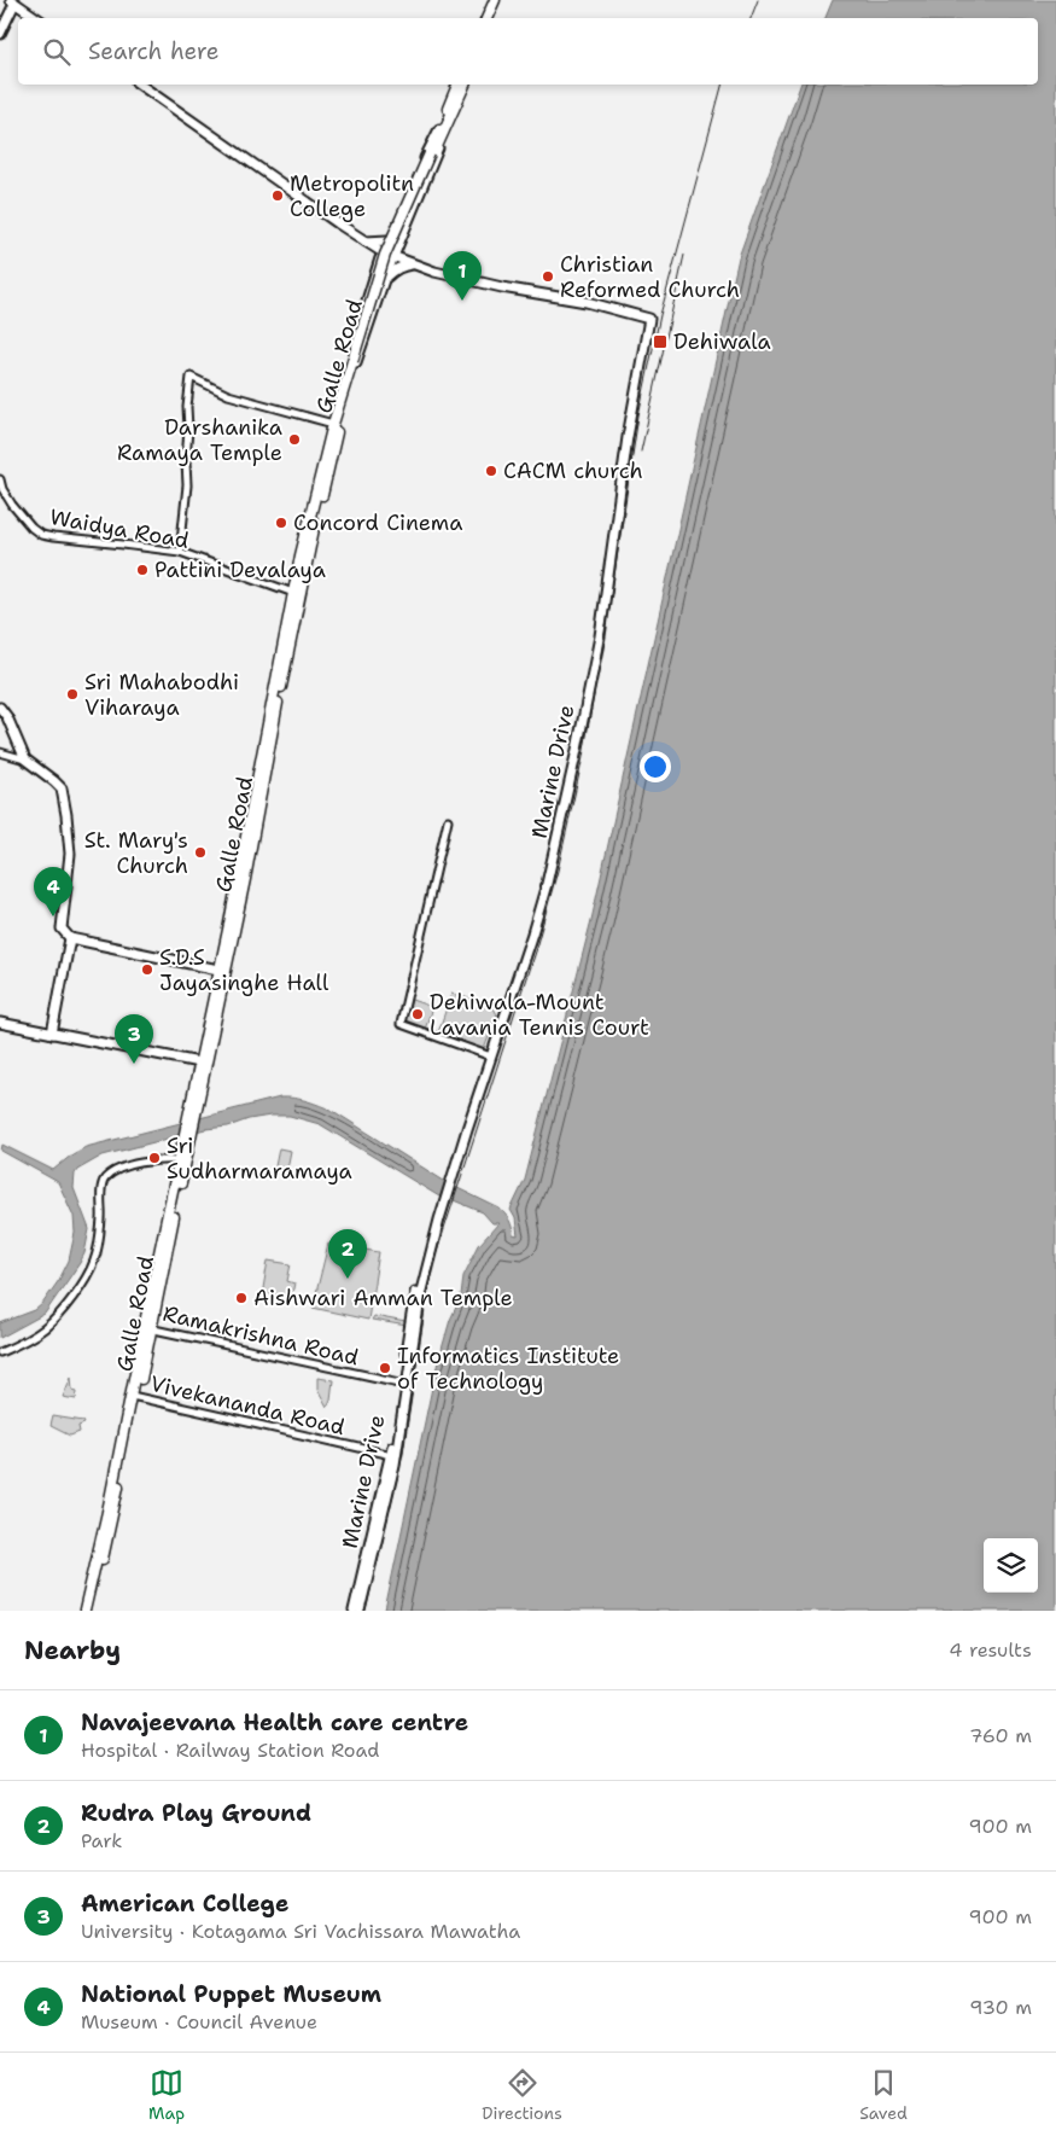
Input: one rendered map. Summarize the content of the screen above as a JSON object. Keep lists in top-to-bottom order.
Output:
{
  "streets": {
    "highway": ["Galle Road"],
    "main road": ["Marine Drive"],
    "street": ["Waidya Road", "Ramakrishna Road", "Vivekananda Road"]
  },
  "crossings": [
    ["Galle Road", "Waidya Road"],
    ["Galle Road", "Ramakrishna Road"],
    ["Galle Road", "Vivekananda Road"],
    ["Marine Drive", "Ramakrishna Road"],
    ["Marine Drive", "Vivekananda Road"]
  ],
  "places": {
    "other": [
      "Metropolitn College",
      "Christian Reformed Church",
      "Darshanika Ramaya Temple",
      "CACM church",
      "Concord Cinema",
      "Pattini Devalaya",
      "Sri Mahabodhi Viharaya",
      "St. Mary's Church",
      "S.D.S Jayasinghe Hall",
      "Dehiwala-Mount Lavania Tennis Court",
      "Sri Sudharmaramaya",
      "Aishwari Amman Temple",
      "Informatics Institute of Technology"
    ],
    "transit": ["Dehiwala"]
  },
  "page": {
    "search": "Search here",
    "pins": [
      "1",
      "4",
      "3",
      "2"
    ],
    "heading": ["Nearby", "4 results"],
    "list": [
      {
        "mark": "1",
        "name": "Navajeevana Health care centre",
        "note": "Hospital · Railway Station Road",
        "value": "760 m"
      },
      {
        "mark": "2",
        "name": "Rudra Play Ground",
        "note": "Park",
        "value": "900 m"
      },
      {
        "mark": "3",
        "name": "American College",
        "note": "University · Kotagama Sri Vachissara Mawatha",
        "value": "900 m"
      },
      {
        "mark": "4",
        "name": "National Puppet Museum",
        "note": "Museum · Council Avenue",
        "value": "930 m"
      }
    ],
    "nav": ["Map", "Directions", "Saved"]
  }
}
